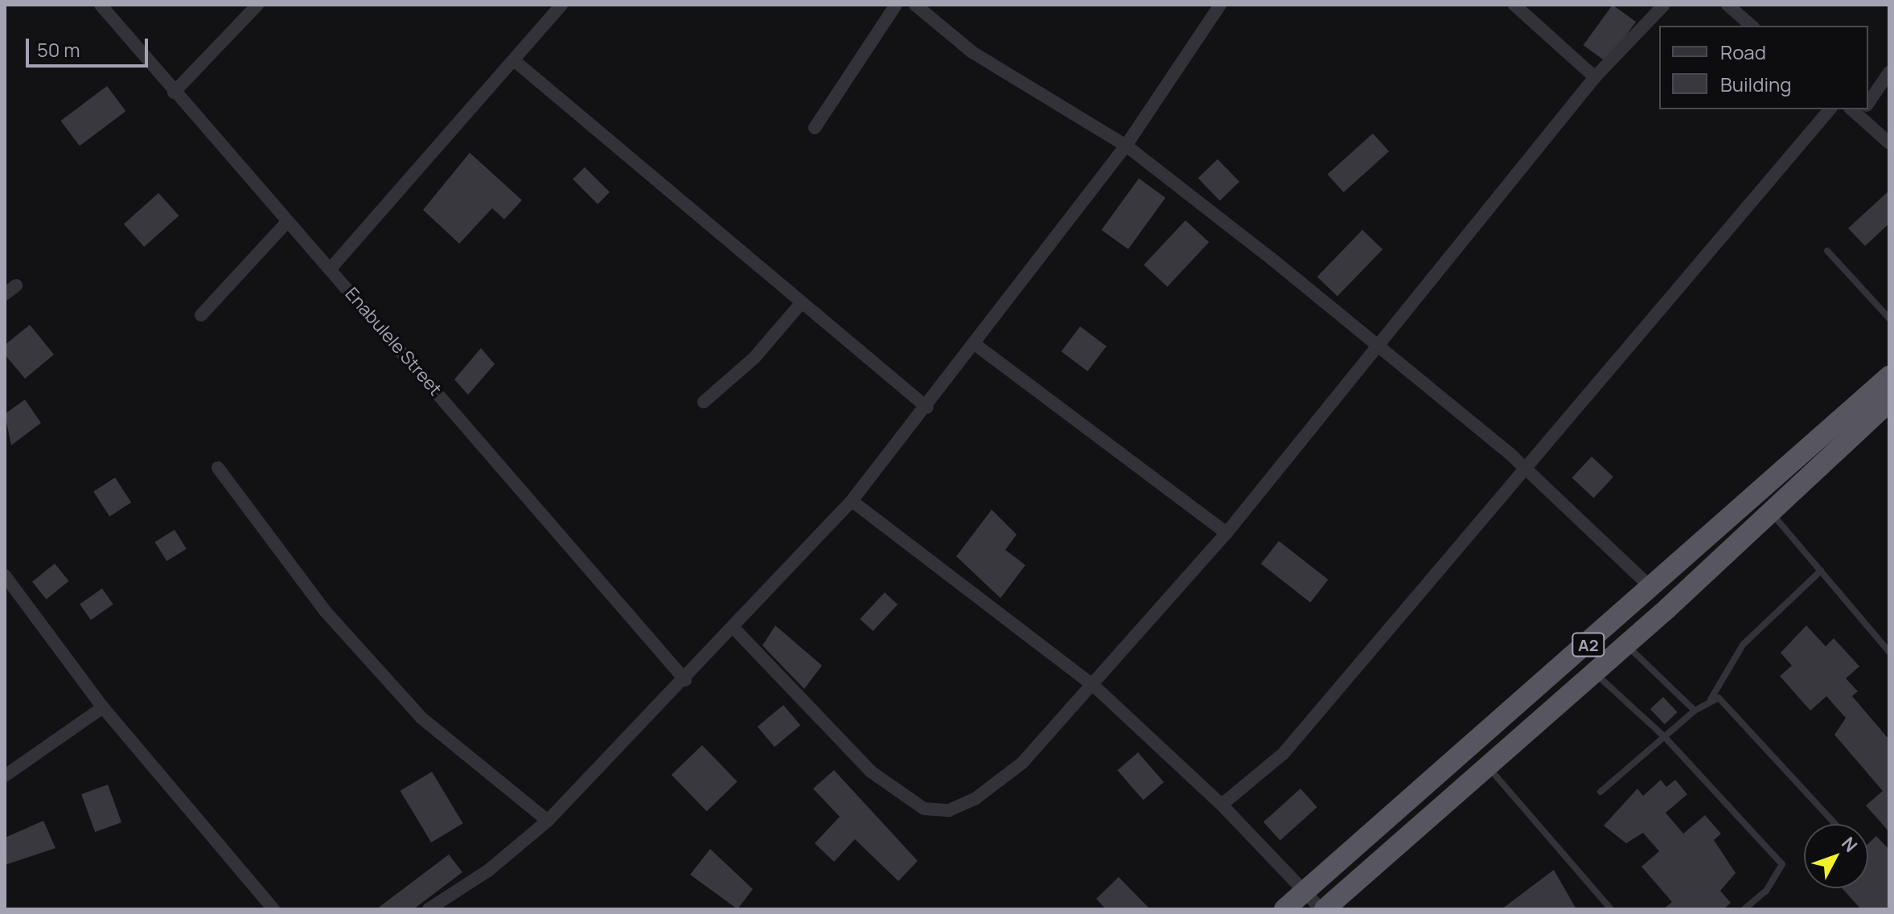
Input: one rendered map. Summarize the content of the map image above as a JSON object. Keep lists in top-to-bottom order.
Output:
{
  "streets": {
    "highway": ["A2"],
    "street": ["Enabulele Street"]
  },
  "legend": ["Road", "Building"],
  "scale_bar": "50 m",
  "north": "top right"
}
